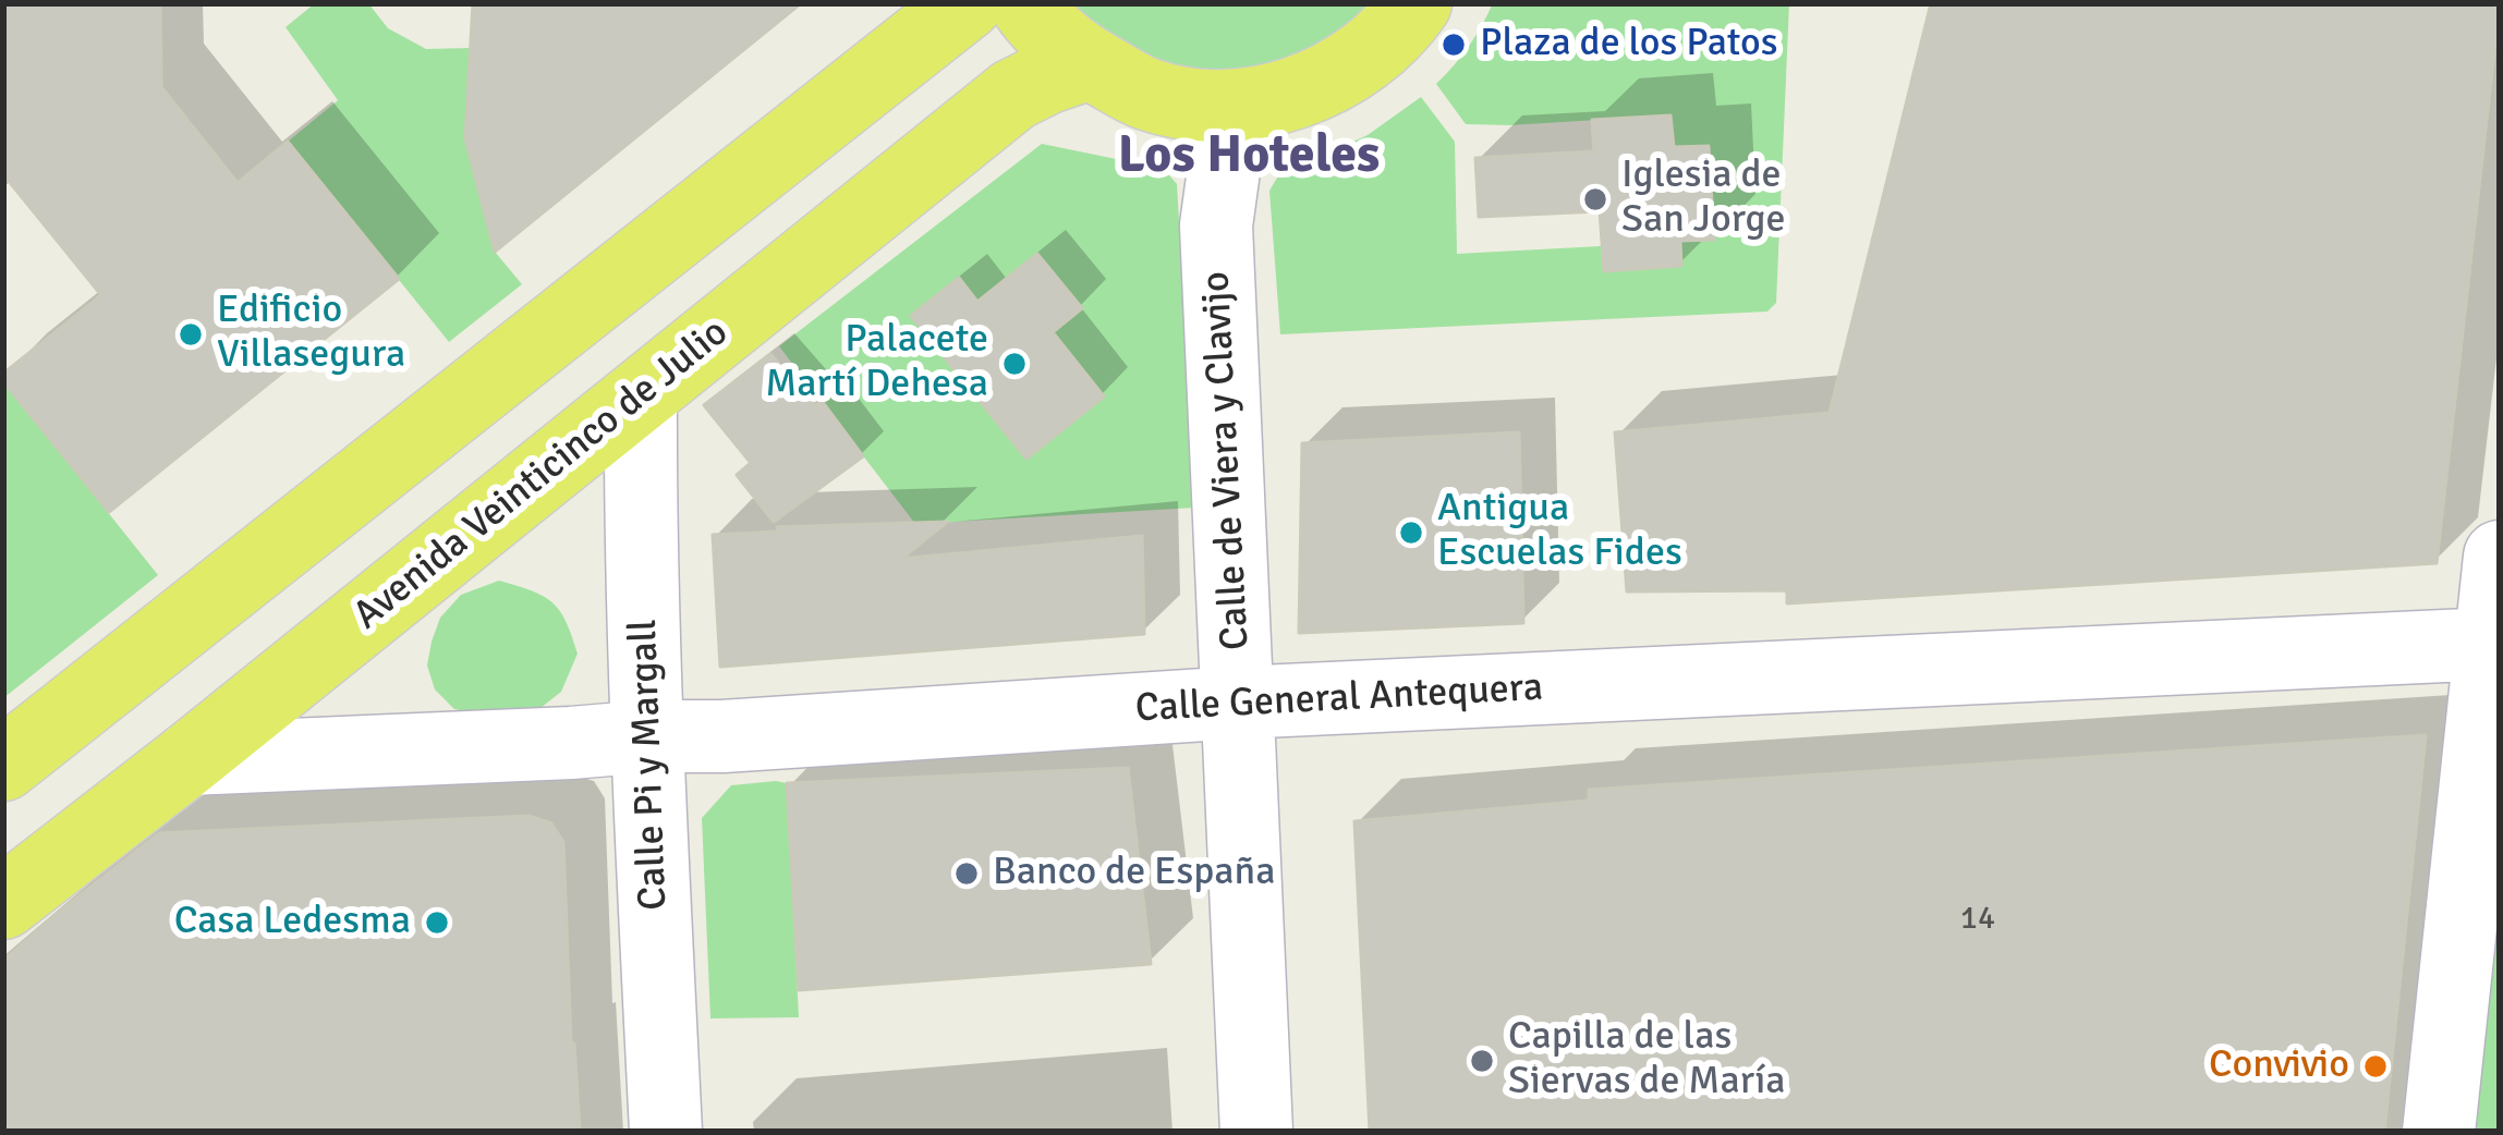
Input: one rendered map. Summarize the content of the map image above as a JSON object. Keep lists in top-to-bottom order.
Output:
{
  "streets": {
    "main road": ["Avenida Veinticinco de Julio"],
    "street": ["Calle de Viera y Clavijo", "Calle General Antequera", "Calle Pi y Margall"]
  },
  "crossings": [
    ["Calle de Viera y Clavijo", "Calle General Antequera"],
    ["Avenida Veinticinco de Julio", "Calle General Antequera"],
    ["Avenida Veinticinco de Julio", "Calle Pi y Margall"],
    ["Calle General Antequera", "Calle Pi y Margall"]
  ],
  "districts": ["Los Hoteles"],
  "places": [
    "Plaza de los Patos",
    "Iglesia de San Jorge",
    "Edificio Villasegura",
    "Palacete Martí Dehesa",
    "Antigua Escuelas Fides",
    "Banco de España",
    "Casa Ledesma",
    "Capilla de las Siervas de María",
    "Convivio"
  ],
  "house_numbers": ["14"]
}
